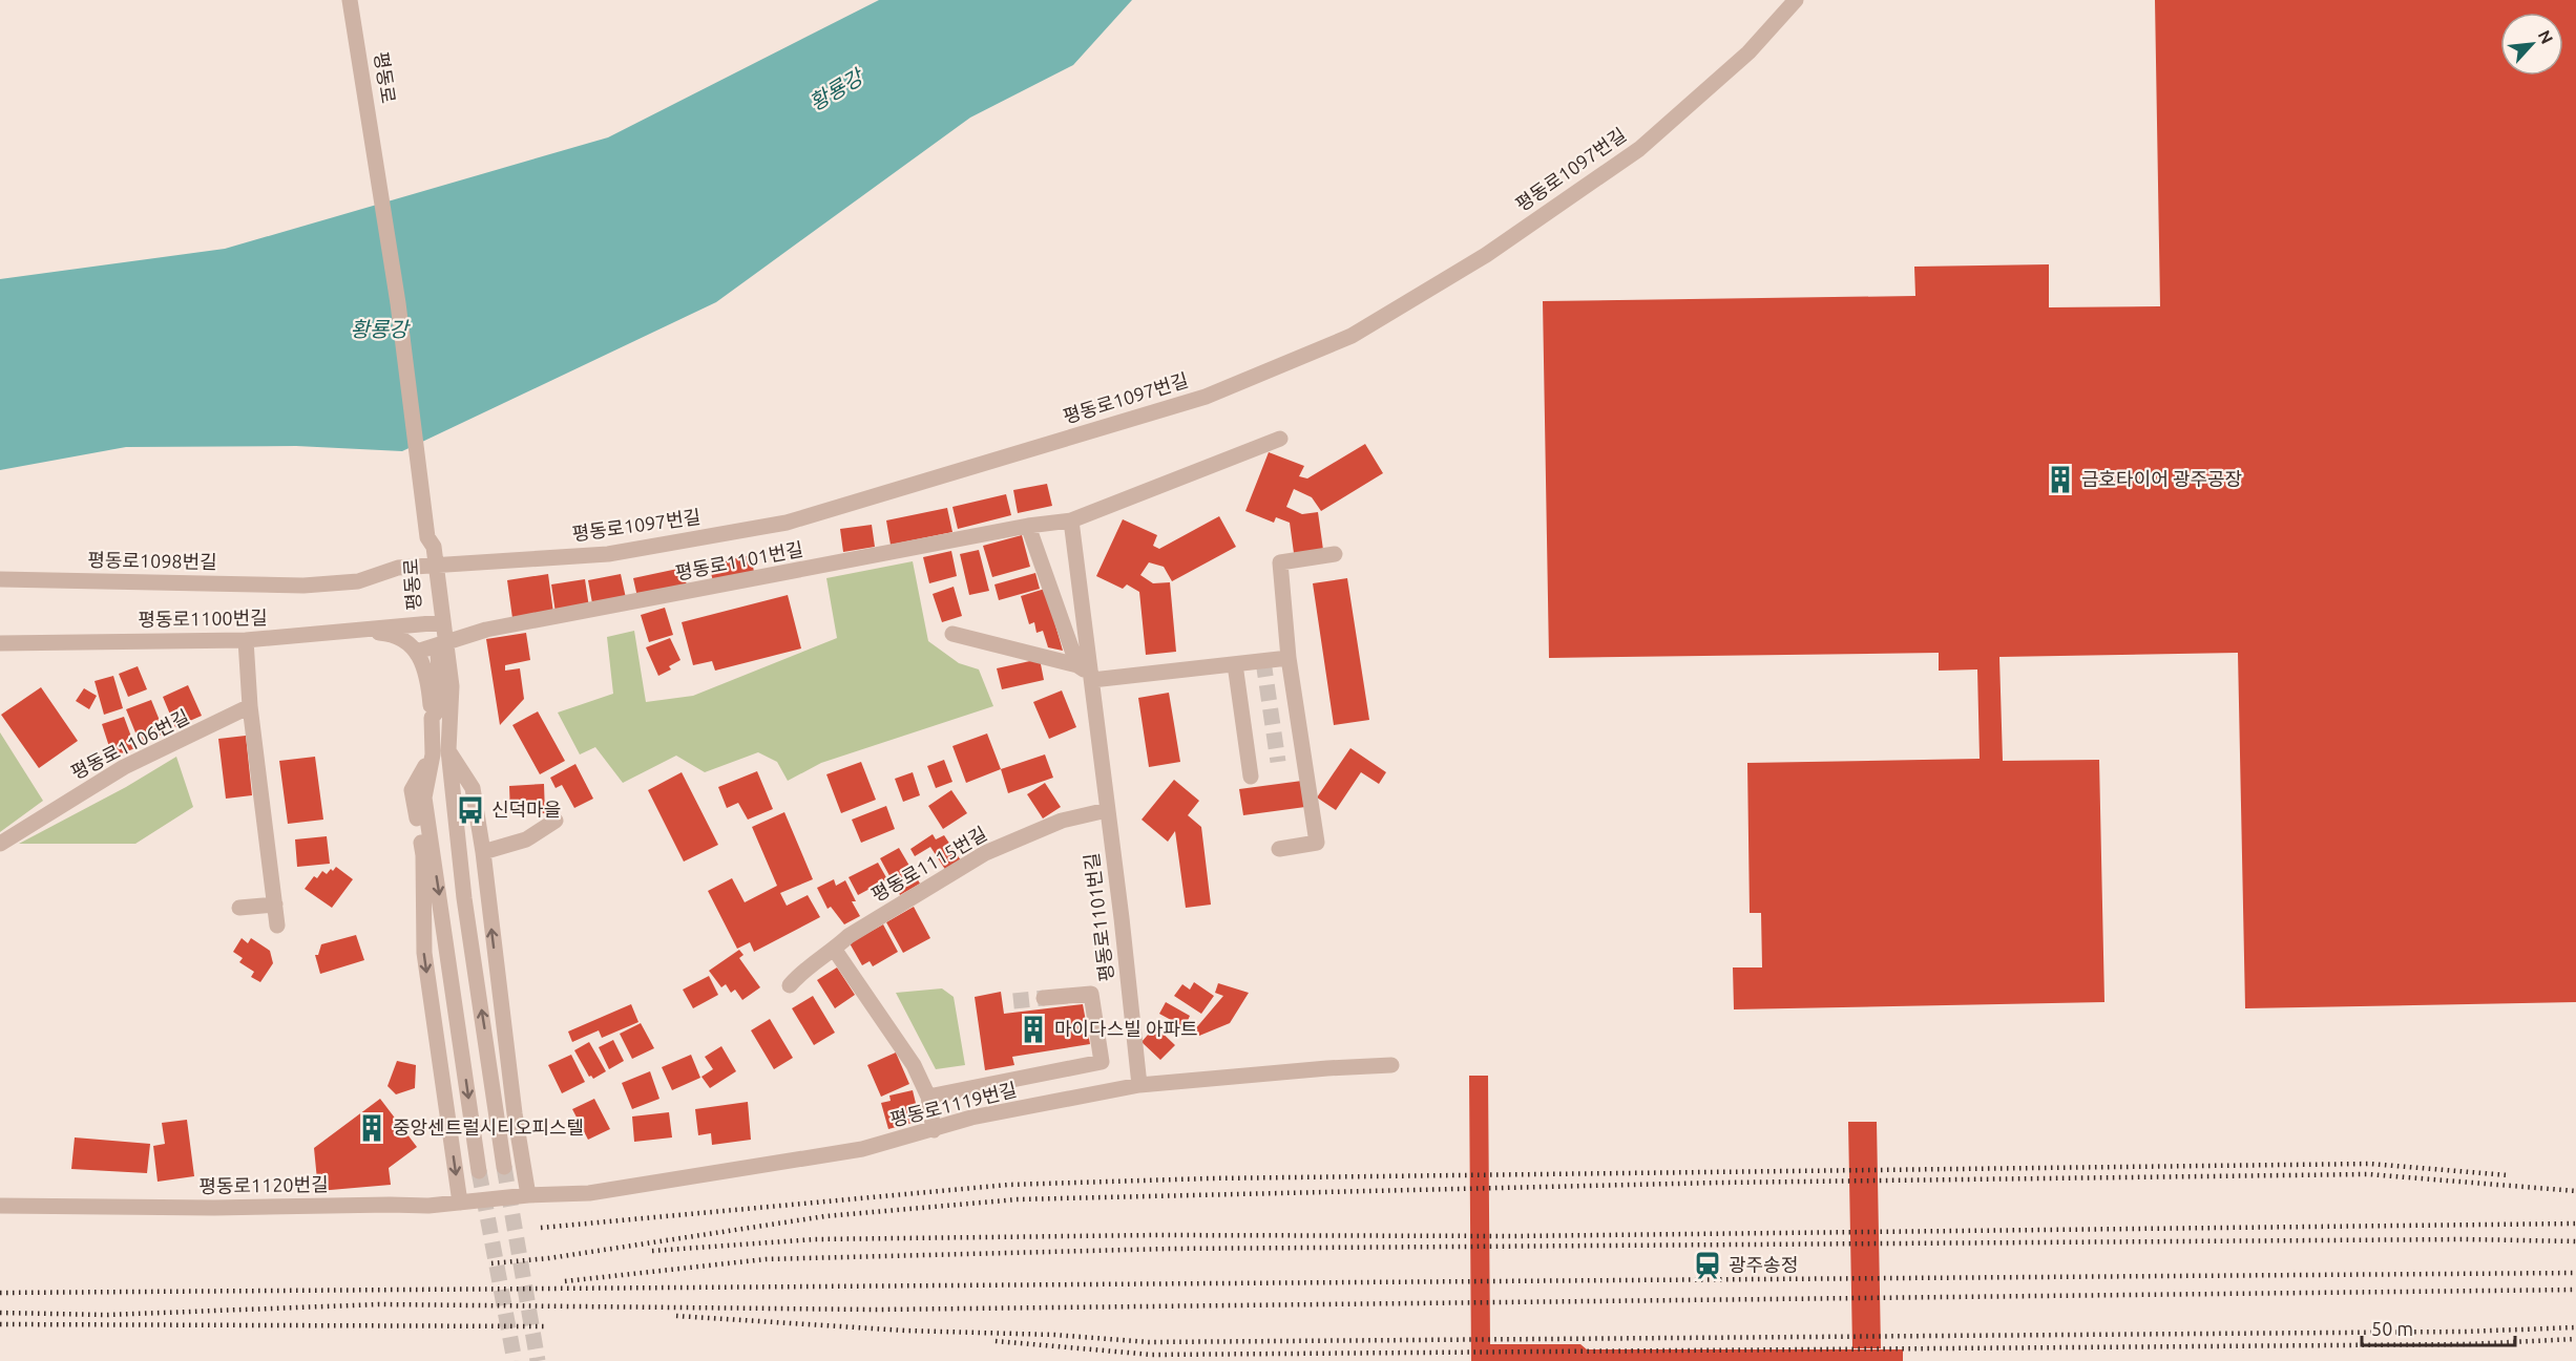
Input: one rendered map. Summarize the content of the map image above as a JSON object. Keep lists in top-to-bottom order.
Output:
{
  "streets": {
    "street": [
      "평동로",
      "평동로1097번길",
      "평동로1098번길",
      "평동로1101번길",
      "평동로1100번길",
      "평동로1106번길",
      "평동로1115번길",
      "평동로1119번길",
      "평동로1120번길"
    ]
  },
  "crossings": [
    ["평동로", "평동로1097번길"],
    ["평동로", "평동로1101번길"],
    ["평동로", "평동로1100번길"],
    ["평동로1097번길", "평동로1098번길"],
    ["평동로1101번길", "평동로1115번길"],
    ["평동로1101번길", "평동로1119번길"],
    ["평동로1119번길", "평동로1120번길"]
  ],
  "water": ["황룡강"],
  "places": {
    "building": ["금호타이어 광주공장", "마이다스빌 아파트", "중앙센트럴시티오피스텔"],
    "bus stop": ["신덕마을"],
    "station": ["광주송정"]
  },
  "scale_bar": "50 m",
  "north": "top right"
}
